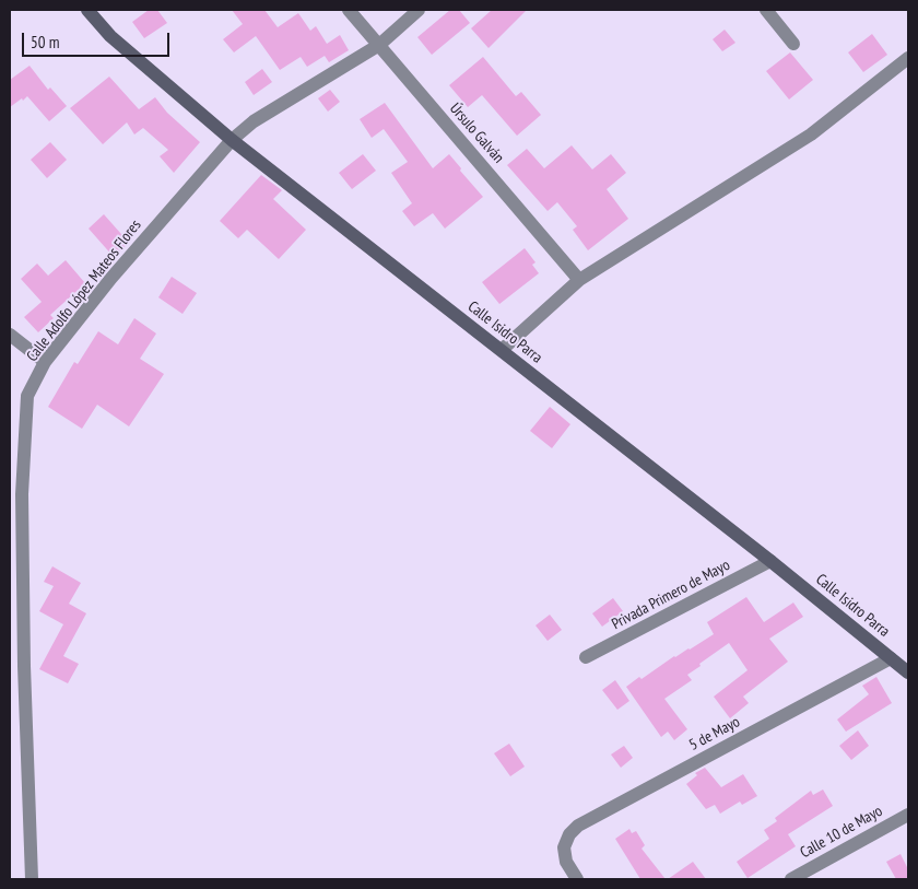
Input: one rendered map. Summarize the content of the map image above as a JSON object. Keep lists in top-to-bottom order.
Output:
{
  "streets": {
    "street": [
      "Úrsulo Galván",
      "Calle Adolfo López Mateos Flores",
      "Calle Isidro Parra",
      "Privada Primero de Mayo",
      "5 de Mayo",
      "Calle 10 de Mayo"
    ]
  },
  "crossings": [
    ["Úrsulo Galván", "Calle Adolfo López Mateos Flores"],
    ["Calle Adolfo López Mateos Flores", "Calle Isidro Parra"],
    ["Calle Isidro Parra", "Privada Primero de Mayo"],
    ["Calle Isidro Parra", "5 de Mayo"]
  ],
  "scale_bar": "50 m"
}
